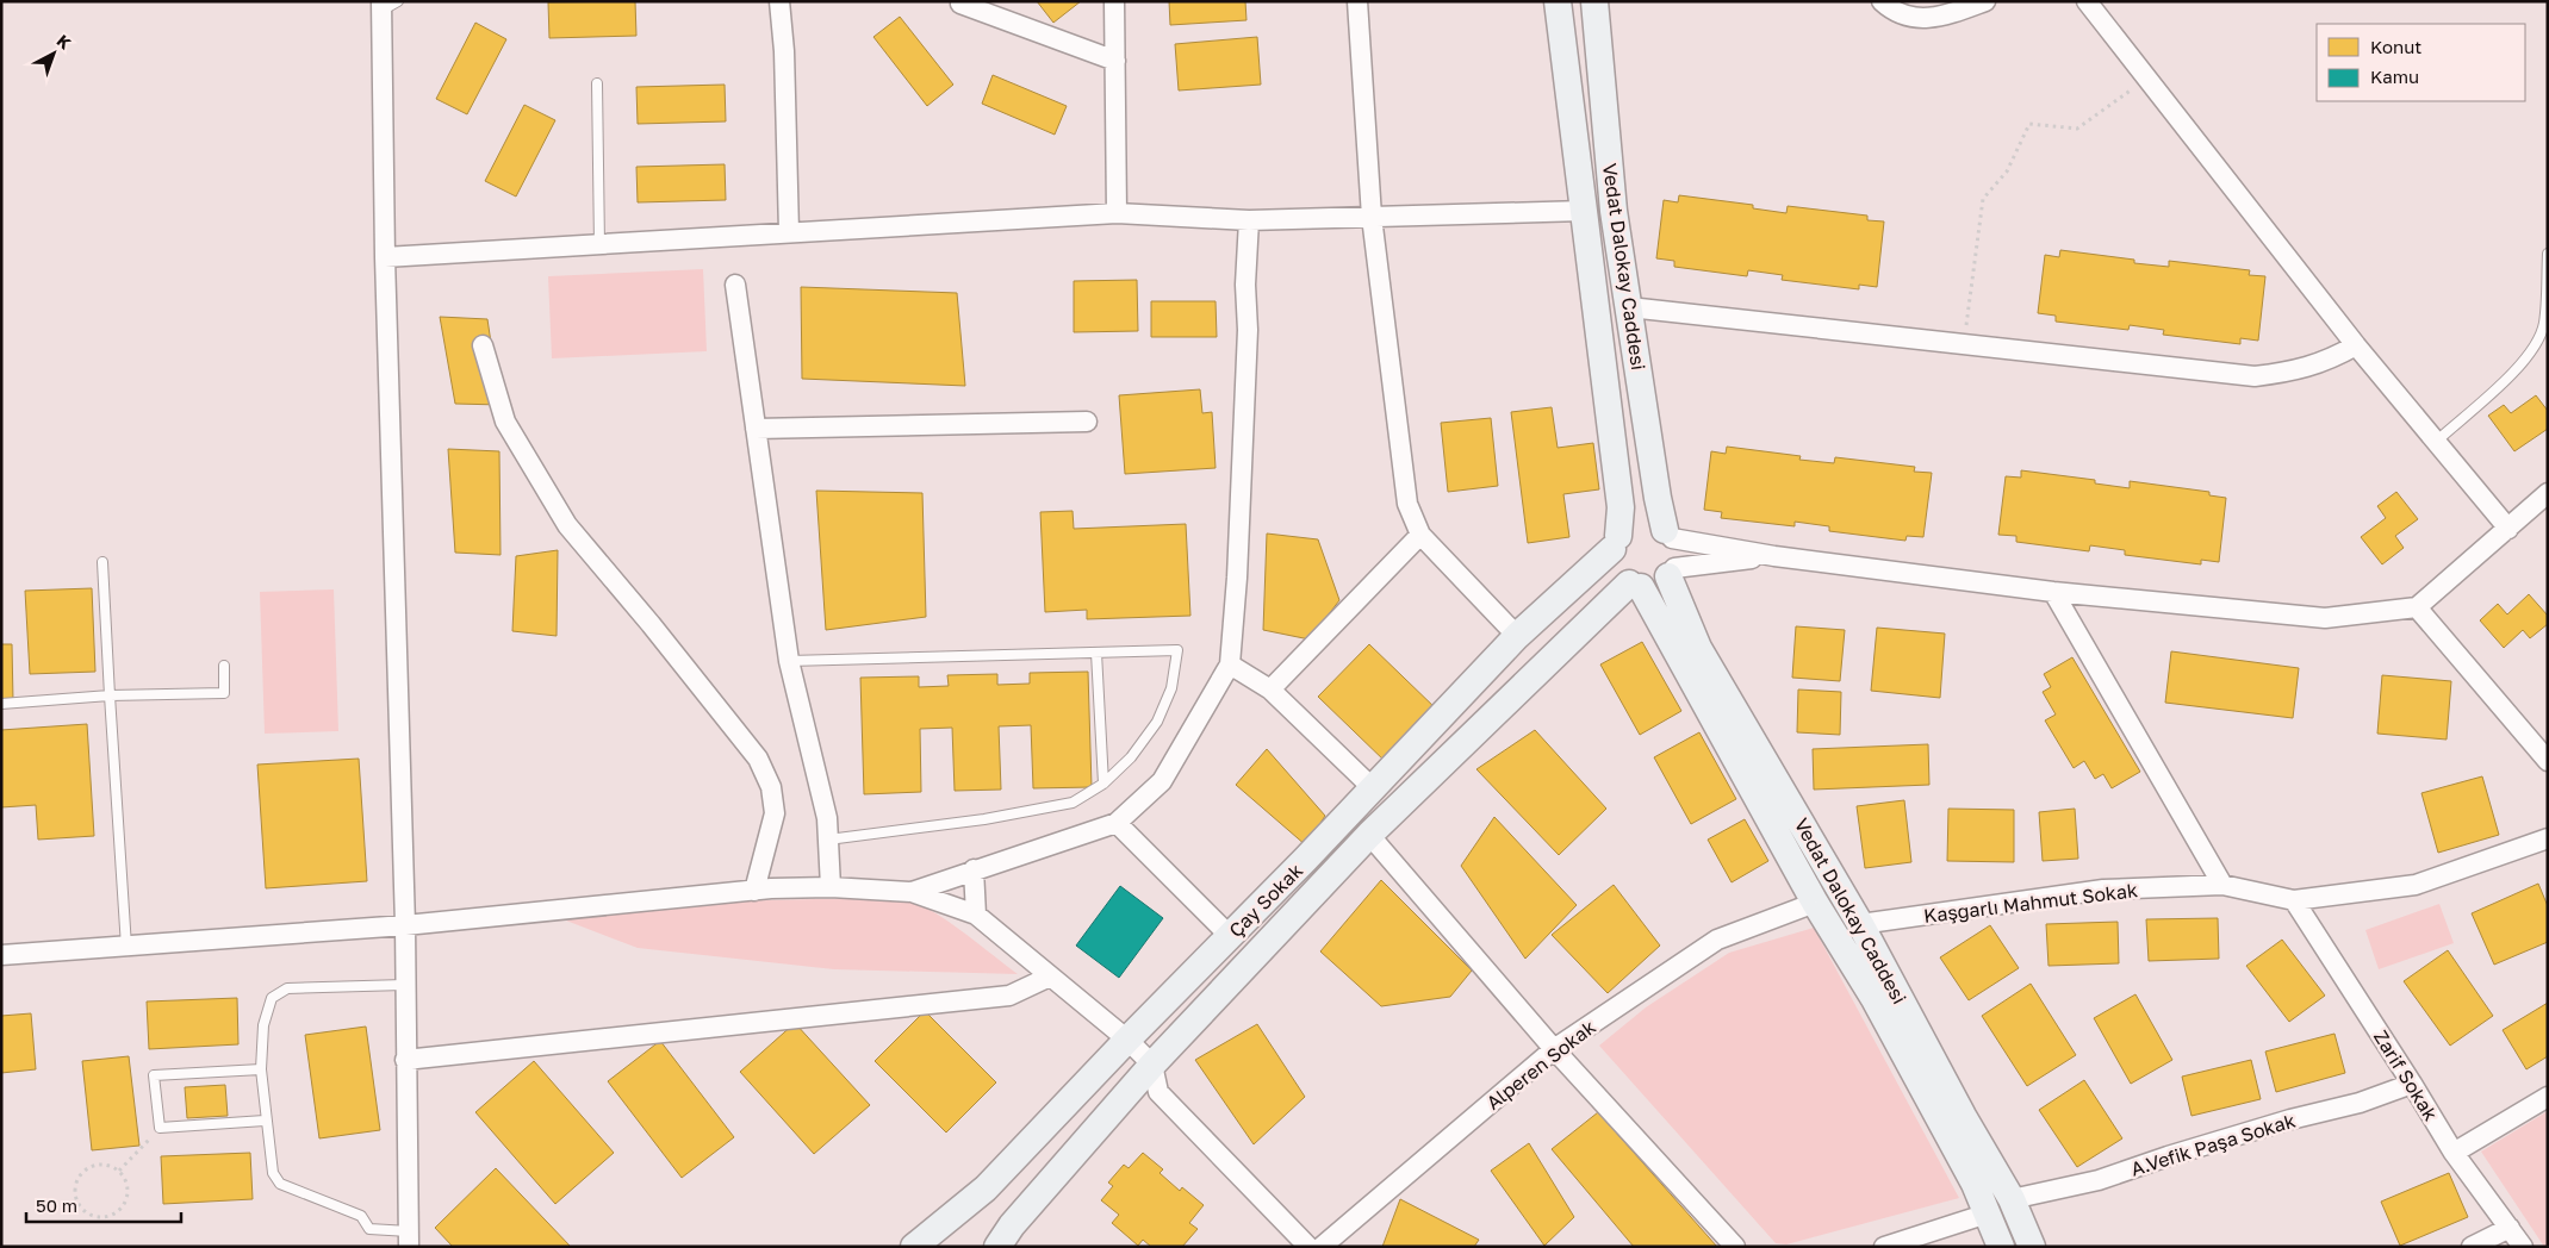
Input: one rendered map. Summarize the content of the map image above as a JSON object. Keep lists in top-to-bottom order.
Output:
{
  "streets": {
    "main road": ["Vedat Dalokay Caddesi", "Çay Sokak"],
    "street": [
      "Kaşgarlı Mahmut Sokak",
      "Alperen Sokak",
      "Zarif Sokak",
      "A.Vefik Paşa Sokak"
    ]
  },
  "crossings": [
    ["Vedat Dalokay Caddesi", "Çay Sokak"],
    ["Vedat Dalokay Caddesi", "Kaşgarlı Mahmut Sokak"],
    ["Vedat Dalokay Caddesi", "Alperen Sokak"],
    ["Vedat Dalokay Caddesi", "A.Vefik Paşa Sokak"],
    ["Kaşgarlı Mahmut Sokak", "Zarif Sokak"],
    ["Zarif Sokak", "A.Vefik Paşa Sokak"]
  ],
  "legend": ["Konut", "Kamu"],
  "scale_bar": "50 m",
  "north": "top right"
}
